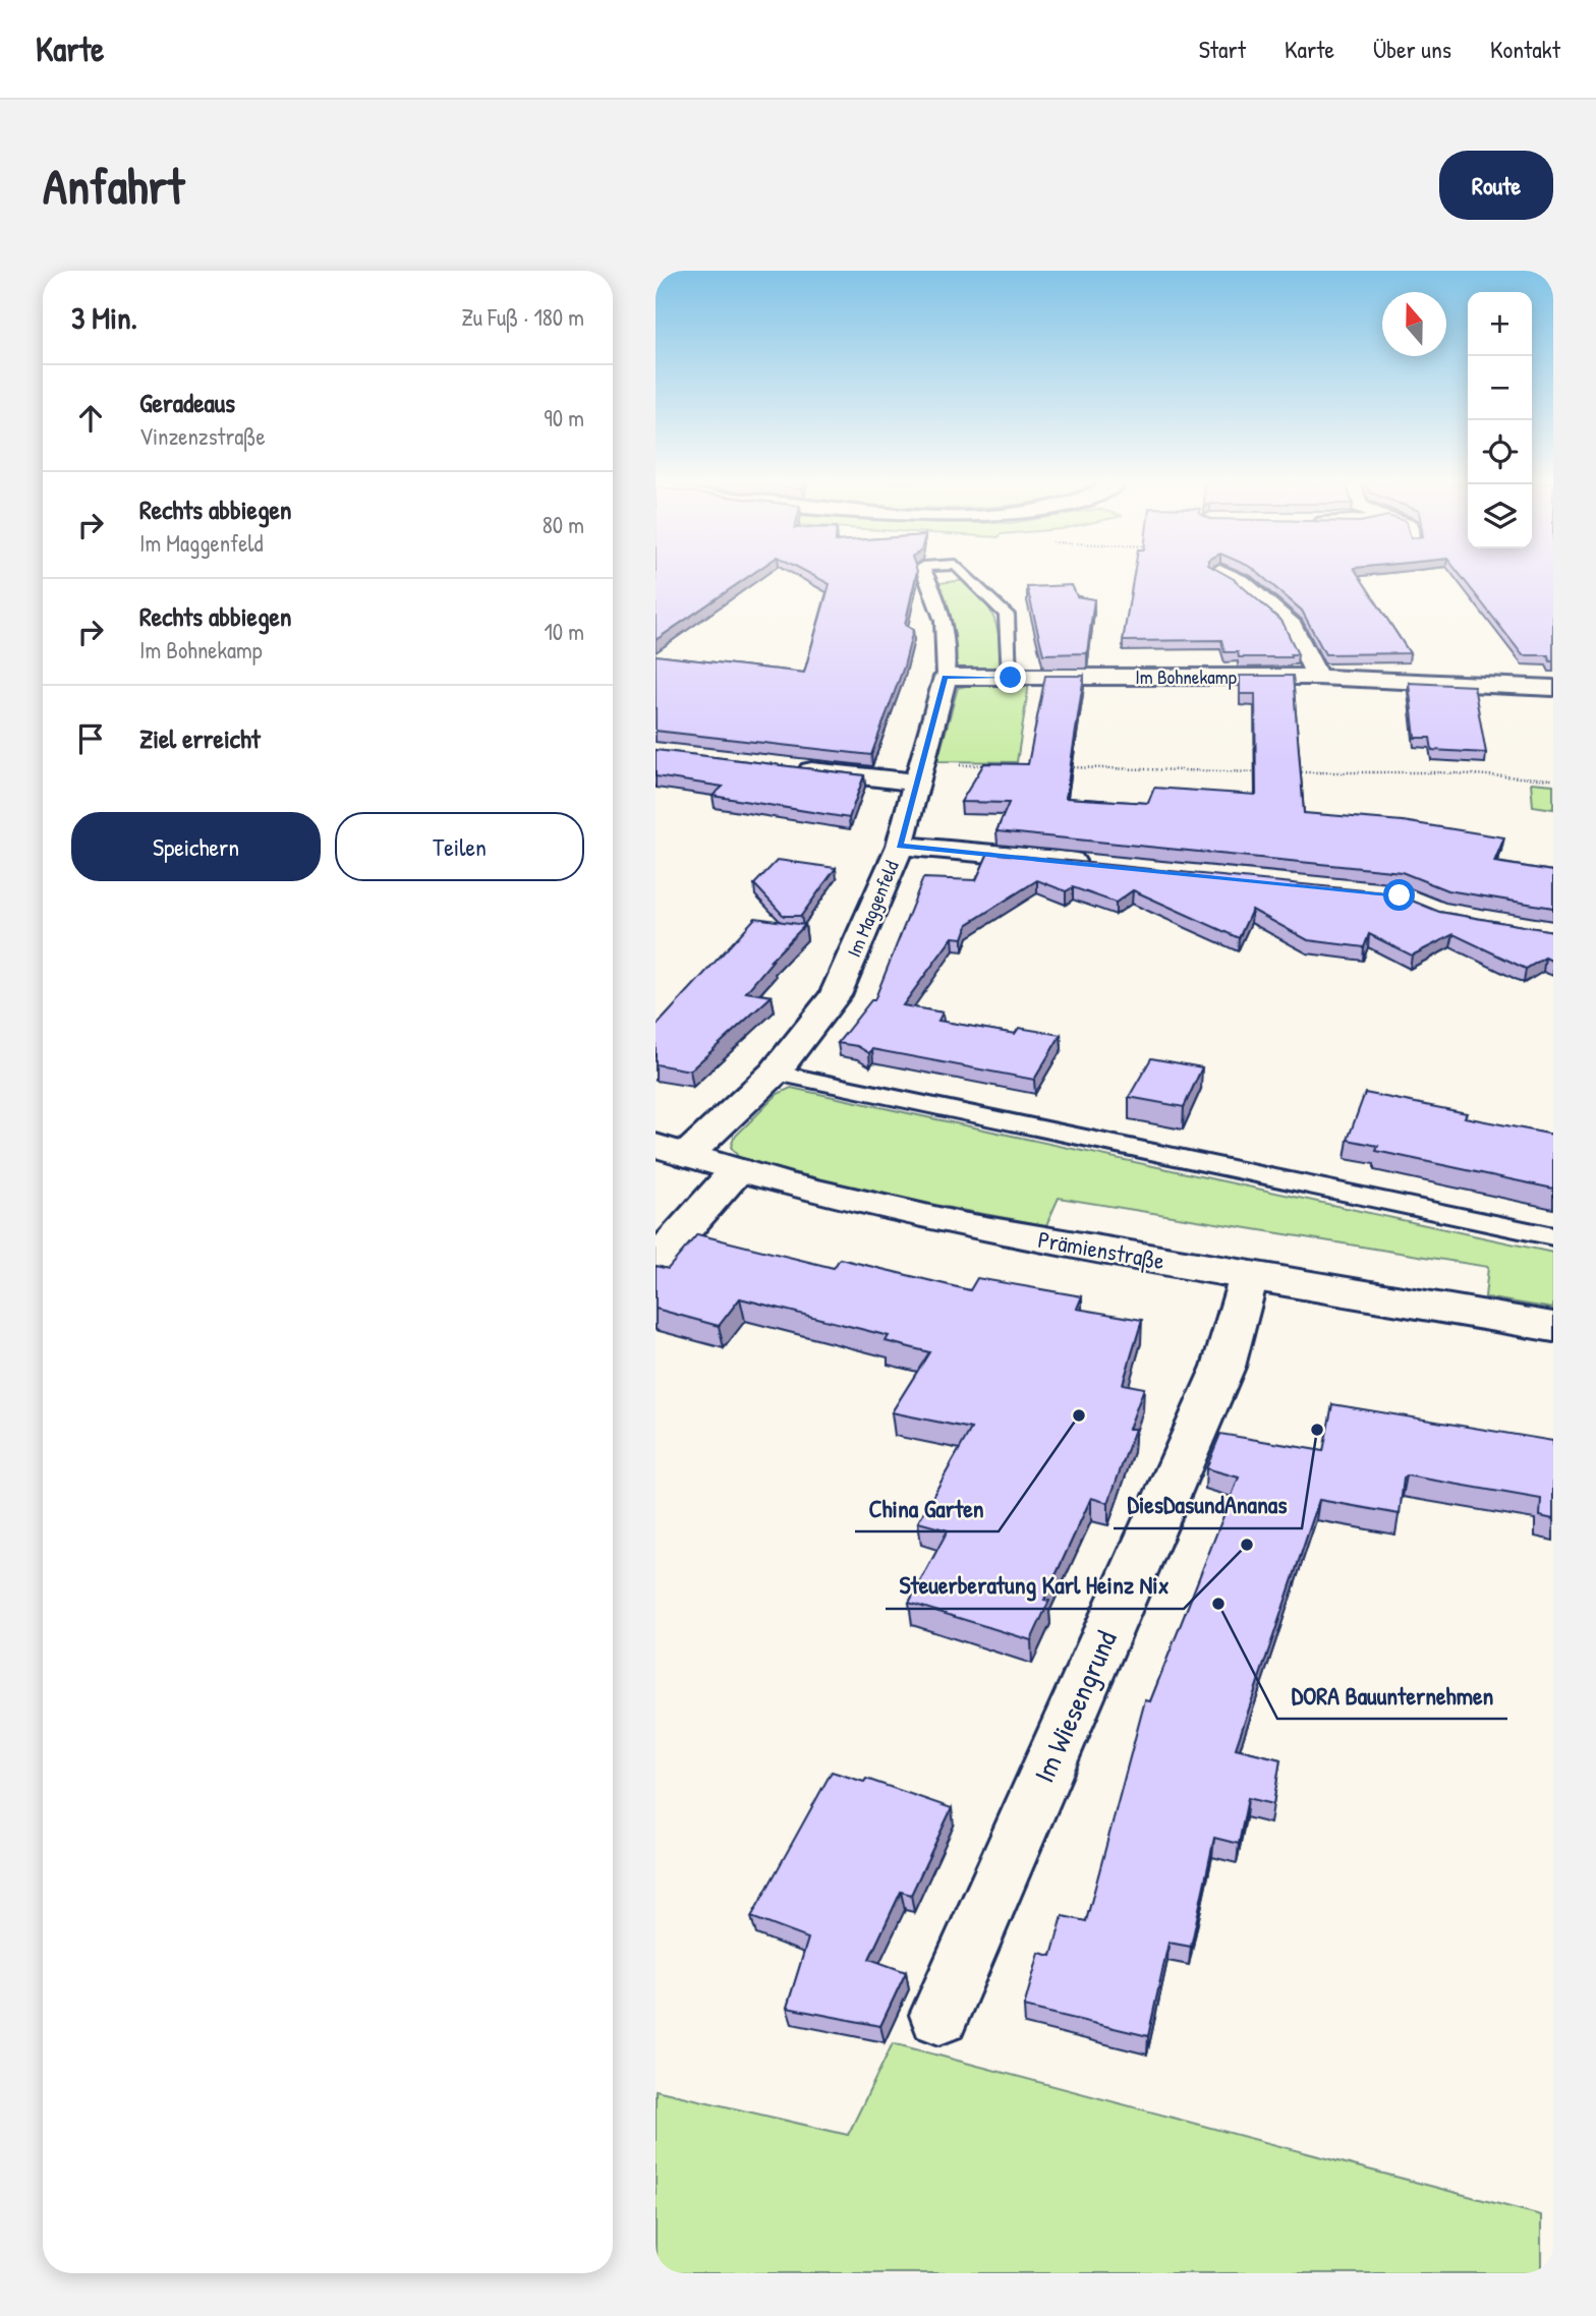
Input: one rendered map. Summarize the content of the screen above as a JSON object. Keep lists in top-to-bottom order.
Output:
{
  "streets": {
    "street": [
      "Im Bohnekamp",
      "Im Maggenfeld",
      "Prämienstraße",
      "Im Wiesengrund"
    ]
  },
  "crossings": [
    ["Im Bohnekamp", "Im Maggenfeld"],
    ["Im Maggenfeld", "Prämienstraße"],
    ["Prämienstraße", "Im Wiesengrund"]
  ],
  "places": [
    "China Garten",
    "DiesDasundAnanas",
    "Steuerberatung Karl Heinz Nix",
    "DORA Bauunternehmen"
  ],
  "north": "top",
  "page": {
    "header": "Karte",
    "nav": [
      "Start",
      "Karte",
      "Über uns",
      "Kontakt"
    ],
    "buttons": [
      "Route",
      ["Speichern", "Teilen"]
    ],
    "title": "Anfahrt",
    "heading": ["3 Min.", "Zu Fuß · 180 m"],
    "map_buttons": ["+", "−"],
    "list": [
      ["Geradeaus", "Vinzenzstraße", "90 m"],
      ["Rechts abbiegen", "Im Maggenfeld", "80 m"],
      ["Rechts abbiegen", "Im Bohnekamp", "10 m"],
      "Ziel erreicht"
    ]
  }
}
